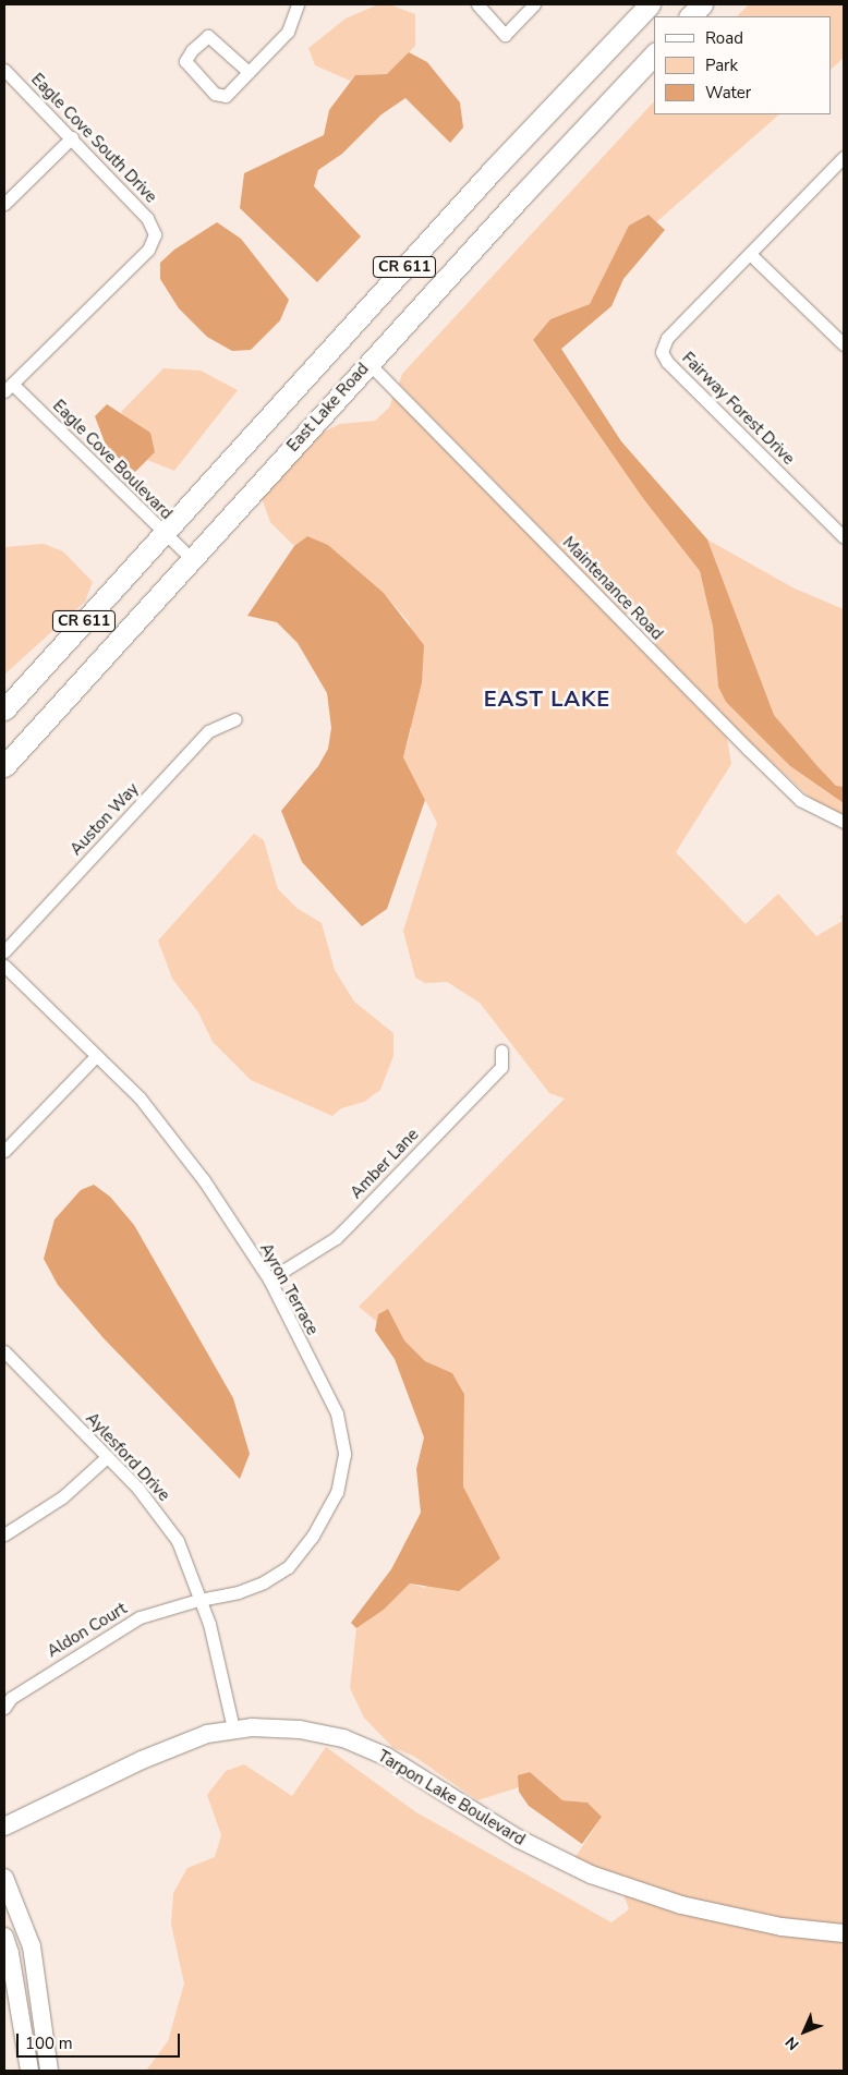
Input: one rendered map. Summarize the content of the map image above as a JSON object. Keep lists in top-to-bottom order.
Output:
{
  "streets": {
    "main road": ["CR 611", "East Lake Road"],
    "street": [
      "Eagle Cove South Drive",
      "Fairway Forest Drive",
      "Eagle Cove Boulevard",
      "Maintenance Road",
      "Auston Way",
      "Amber Lane",
      "Ayron Terrace",
      "Aylesford Drive",
      "Aldon Court",
      "Tarpon Lake Boulevard"
    ]
  },
  "crossings": [
    ["Eagle Cove South Drive", "Eagle Cove Boulevard"],
    ["CR 611", "Eagle Cove Boulevard"],
    ["East Lake Road", "Eagle Cove Boulevard"],
    ["East Lake Road", "Maintenance Road"],
    ["Amber Lane", "Ayron Terrace"],
    ["Ayron Terrace", "Aylesford Drive"],
    ["Ayron Terrace", "Aldon Court"],
    ["Aylesford Drive", "Aldon Court"],
    ["Aylesford Drive", "Tarpon Lake Boulevard"]
  ],
  "districts": ["EAST LAKE"],
  "legend": ["Road", "Park", "Water"],
  "scale_bar": "100 m",
  "north": "bottom left"
}
